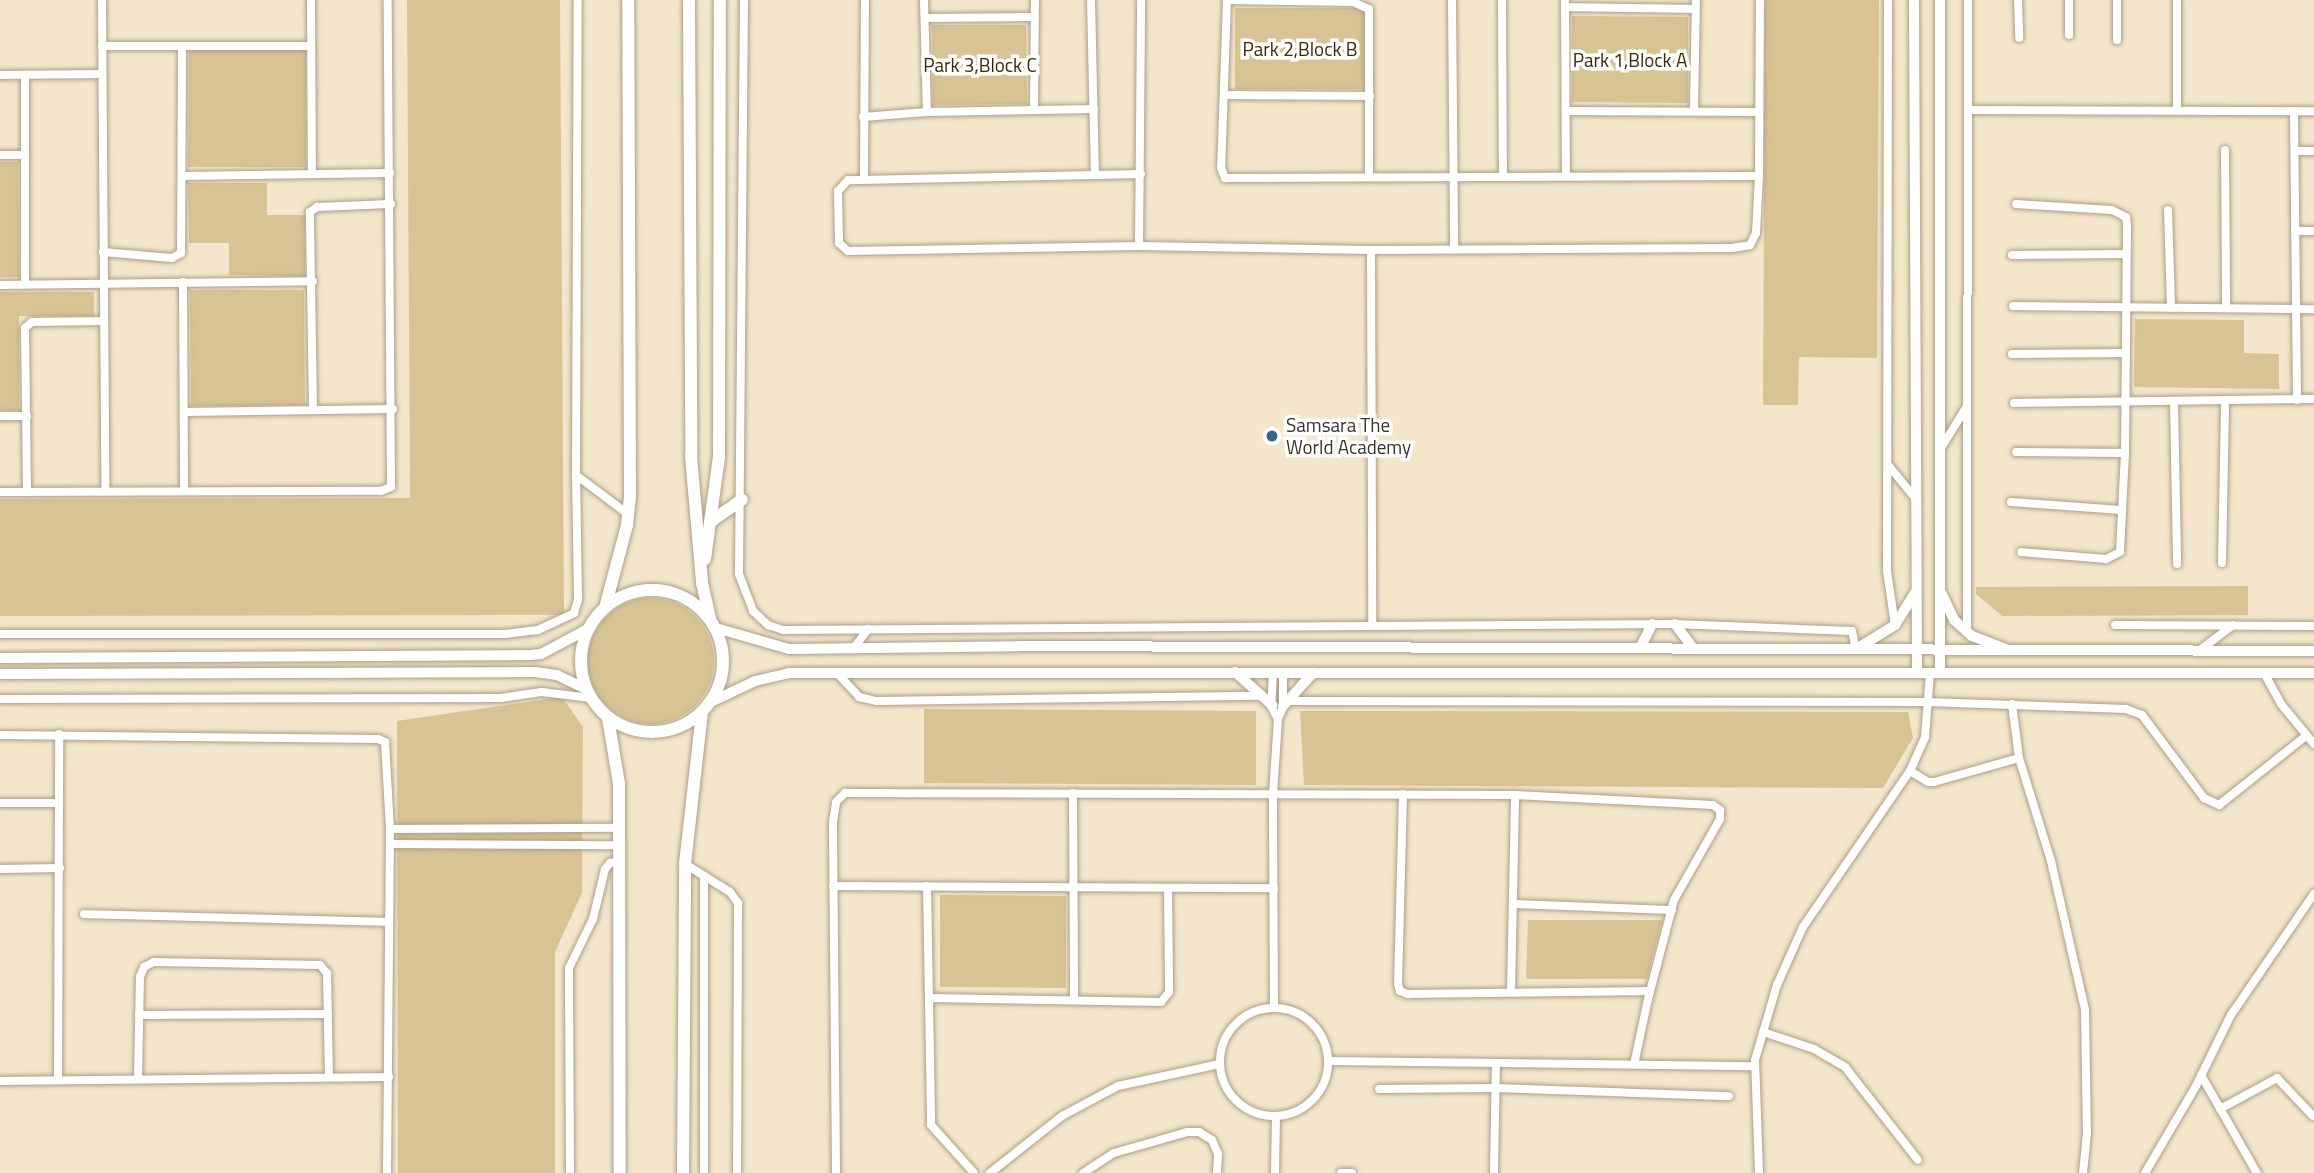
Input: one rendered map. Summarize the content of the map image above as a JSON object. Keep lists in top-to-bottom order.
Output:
{
  "parks": ["Park 2,Block B", "Park 1,Block A", "Park 3,Block C"],
  "places": ["Samsara The World Academy"]
}
